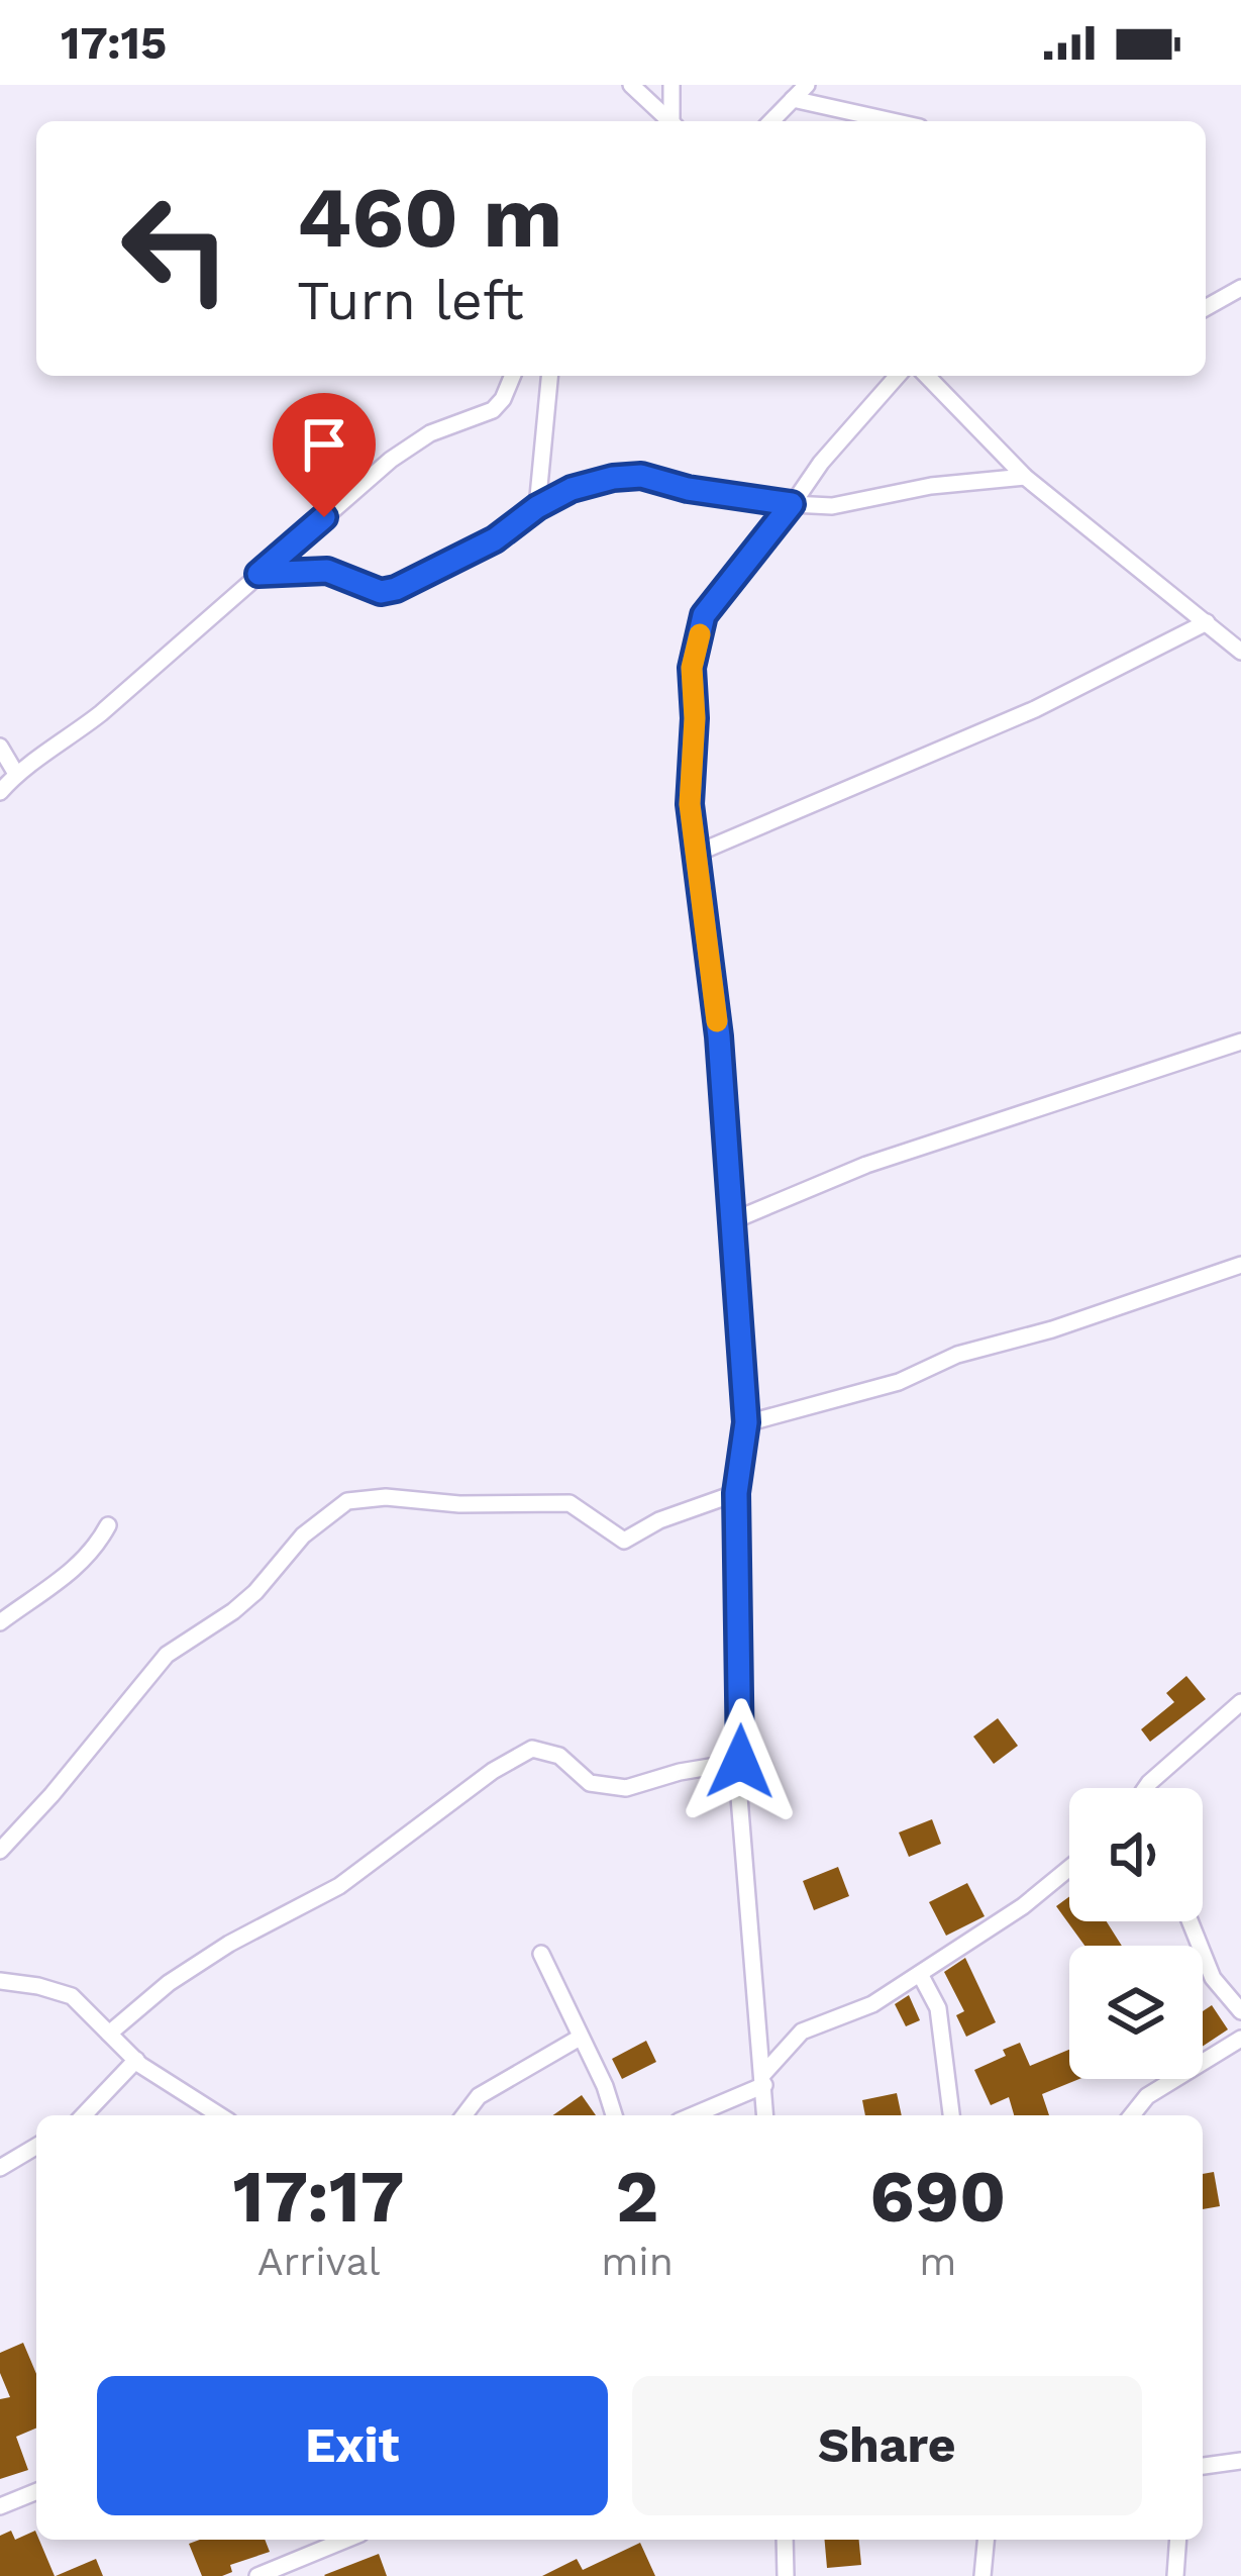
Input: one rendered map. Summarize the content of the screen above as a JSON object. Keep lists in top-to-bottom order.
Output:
{
  "page": {
    "status": "17:15",
    "turn": ["460 m", "Turn left"],
    "eta": [
      "17:17",
      "Arrival",
      "2",
      "min",
      "690",
      "m"
    ],
    "buttons": ["Exit", "Share"]
  }
}
